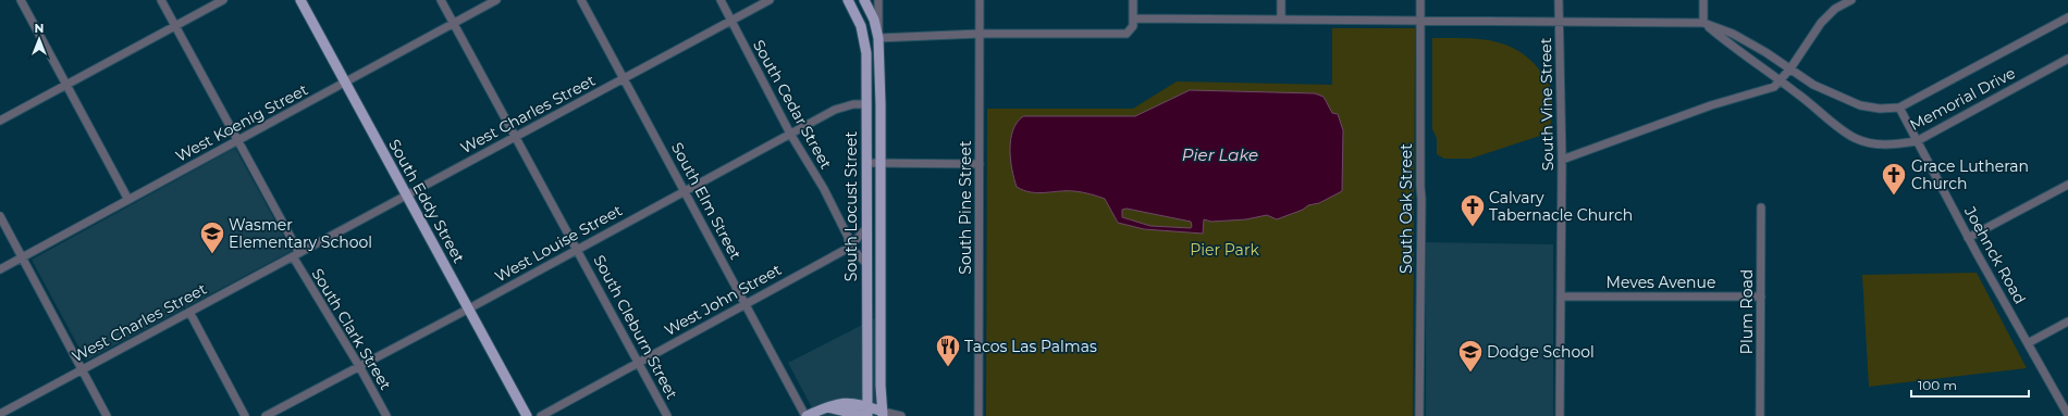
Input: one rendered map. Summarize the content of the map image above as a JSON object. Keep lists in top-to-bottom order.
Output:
{
  "streets": {
    "main road": ["South Eddy Street", "South Locust Street"],
    "street": [
      "Memorial Drive",
      "South Cedar Street",
      "South Vine Street",
      "West Charles Street",
      "West Koenig Street",
      "South Elm Street",
      "South Pine Street",
      "South Oak Street",
      "West Louise Street",
      "Joehnck Road",
      "Meves Avenue",
      "West John Street",
      "Plum Road",
      "South Cleburn Street",
      "South Clark Street"
    ]
  },
  "crossings": [
    ["Memorial Drive", "South Vine Street"],
    ["Memorial Drive", "South Oak Street"],
    ["Memorial Drive", "Joehnck Road"],
    ["South Cedar Street", "West Charles Street"],
    ["South Cedar Street", "West Louise Street"],
    ["South Cedar Street", "West John Street"],
    ["South Vine Street", "Meves Avenue"],
    ["West Charles Street", "South Eddy Street"],
    ["West Charles Street", "South Elm Street"],
    ["West Charles Street", "South Cleburn Street"],
    ["West Charles Street", "South Clark Street"],
    ["West Koenig Street", "South Eddy Street"],
    ["West Koenig Street", "South Cleburn Street"],
    ["West Koenig Street", "South Clark Street"],
    ["South Eddy Street", "West Louise Street"],
    ["South Elm Street", "West Louise Street"],
    ["South Elm Street", "West John Street"],
    ["South Locust Street", "West Louise Street"],
    ["South Locust Street", "West John Street"],
    ["West Louise Street", "South Cleburn Street"],
    ["West Louise Street", "South Clark Street"],
    ["Meves Avenue", "Plum Road"],
    ["West John Street", "South Cleburn Street"]
  ],
  "water": ["Pier Lake"],
  "parks": ["Pier Park"],
  "places": {
    "church": ["Grace Lutheran Church", "Calvary Tabernacle Church"],
    "school or university": ["Wasmer Elementary School", "Dodge School"],
    "restaurant": ["Tacos Las Palmas"]
  },
  "scale_bar": "100 m",
  "north": "top"
}
